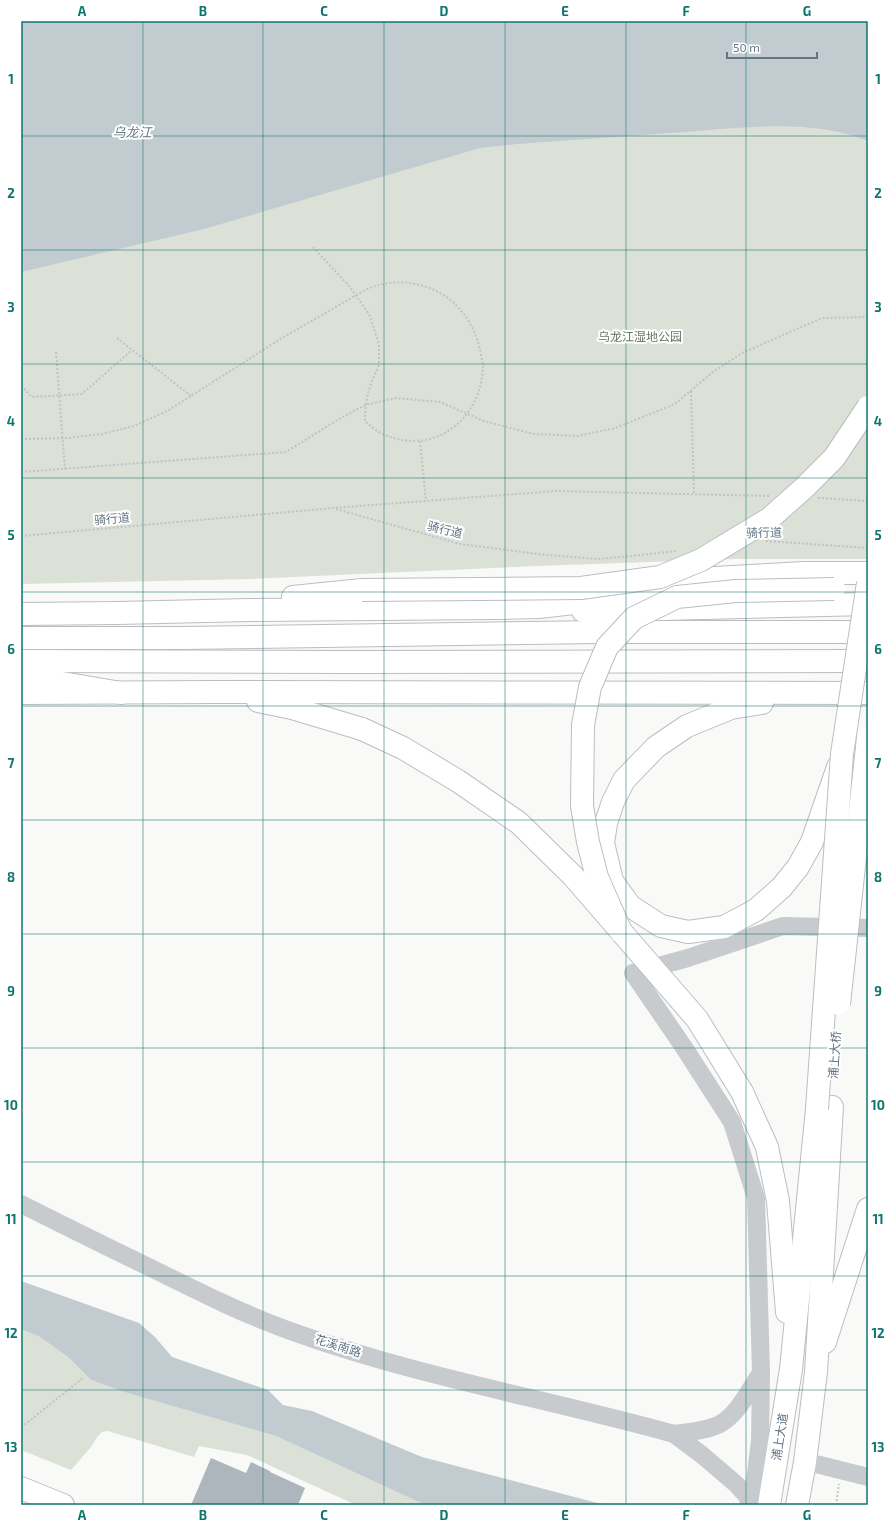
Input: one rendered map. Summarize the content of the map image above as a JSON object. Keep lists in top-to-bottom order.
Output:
{
  "streets": {
    "main road": ["浦上大桥", "浦上大道"],
    "street": ["花溪南路"],
    "path": ["骑行道"]
  },
  "water": ["乌龙江"],
  "parks": ["乌龙江湿地公园"],
  "scale_bar": "50 m",
  "grid": {
    "columns": [
      "A",
      "B",
      "C",
      "D",
      "E",
      "F",
      "G"
    ],
    "rows": [
      "1",
      "2",
      "3",
      "4",
      "5",
      "6",
      "7",
      "8",
      "9",
      "10",
      "11",
      "12",
      "13"
    ]
  }
}
